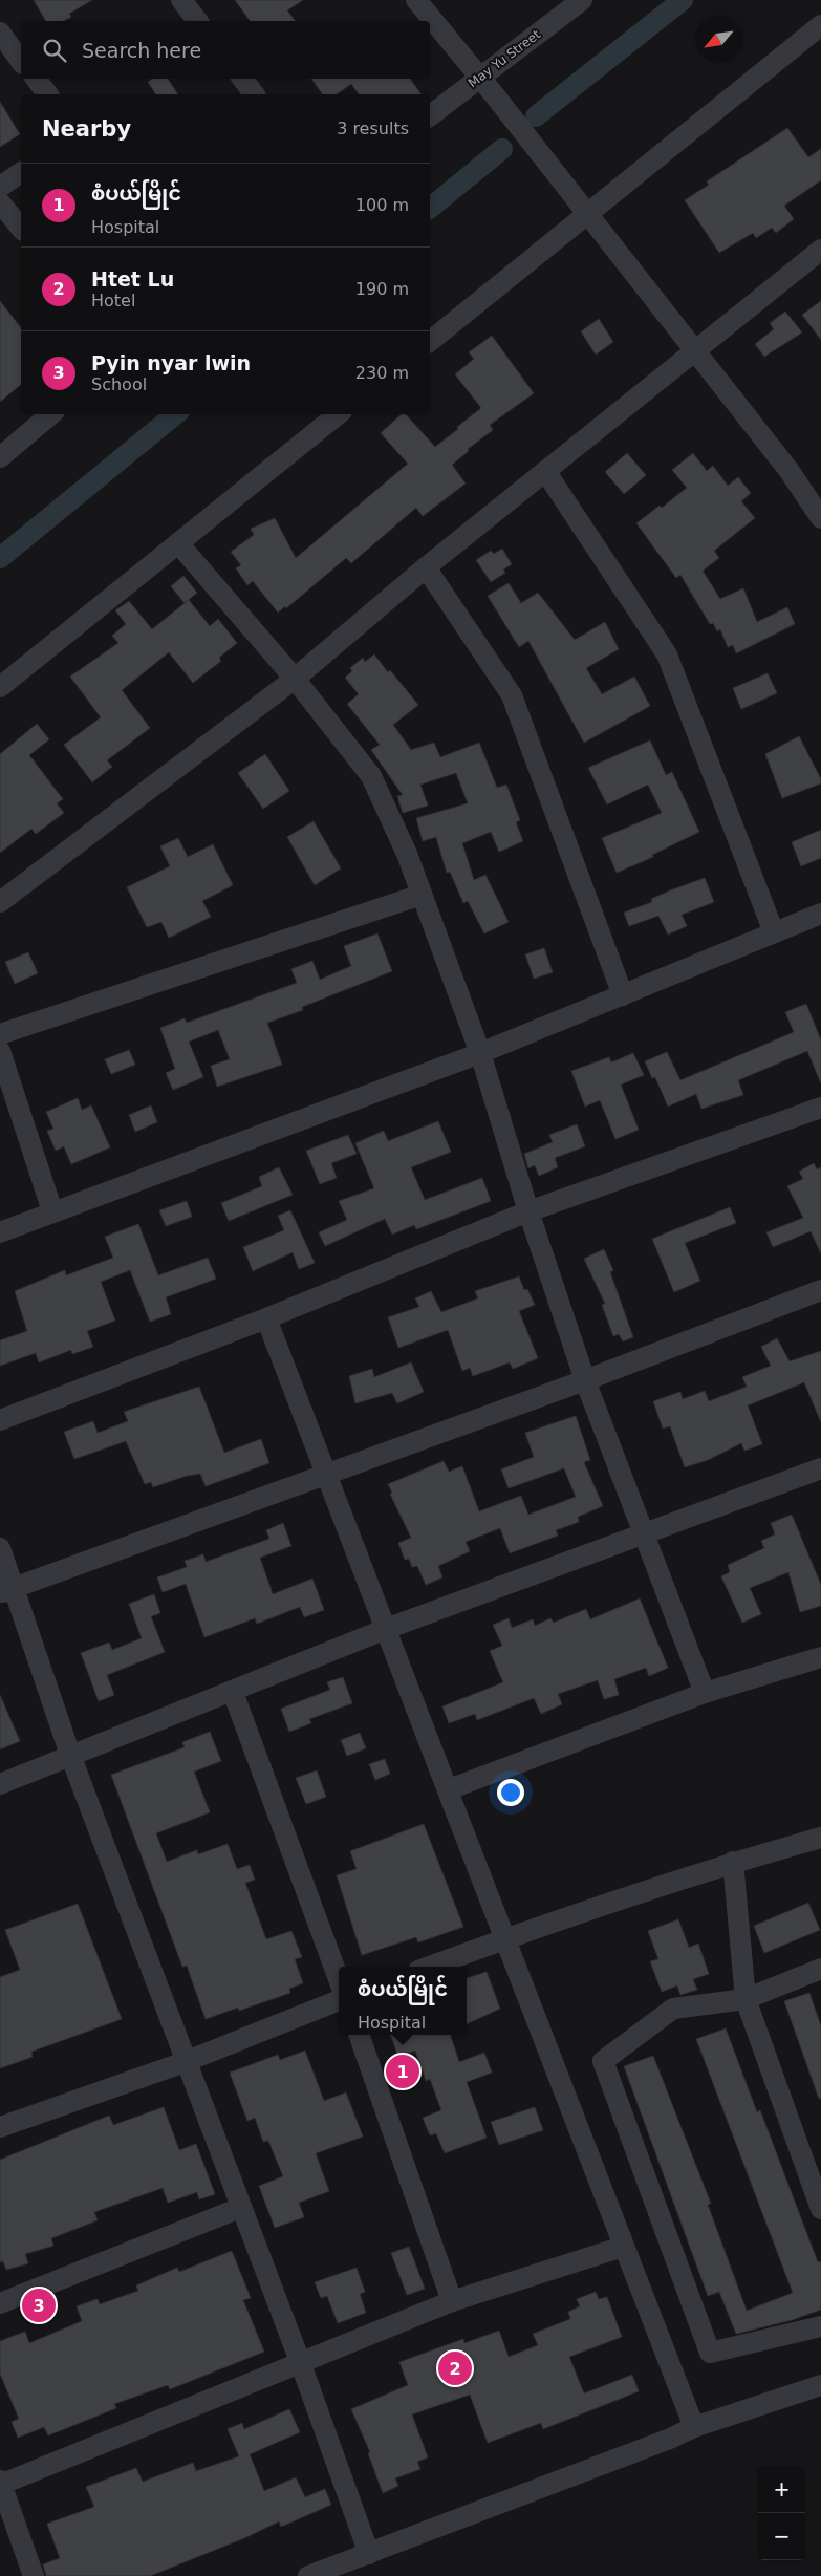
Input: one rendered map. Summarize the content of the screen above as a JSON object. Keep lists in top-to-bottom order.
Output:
{
  "streets": {
    "street": ["May Yu Street"]
  },
  "north": "bottom left",
  "page": {
    "search": "Search here",
    "heading": ["Nearby", "3 results"],
    "list": [
      {
        "mark": "1",
        "name": "စံပယ်မြိုင်",
        "note": "Hospital",
        "value": "100 m"
      },
      {
        "mark": "2",
        "name": "Htet Lu",
        "note": "Hotel",
        "value": "190 m"
      },
      {
        "mark": "3",
        "name": "Pyin nyar lwin",
        "note": "School",
        "value": "230 m"
      }
    ],
    "popup": ["စံပယ်မြိုင်", "Hospital"],
    "pins": ["1", "3", "2"],
    "map_buttons": ["+", "−"]
  }
}
